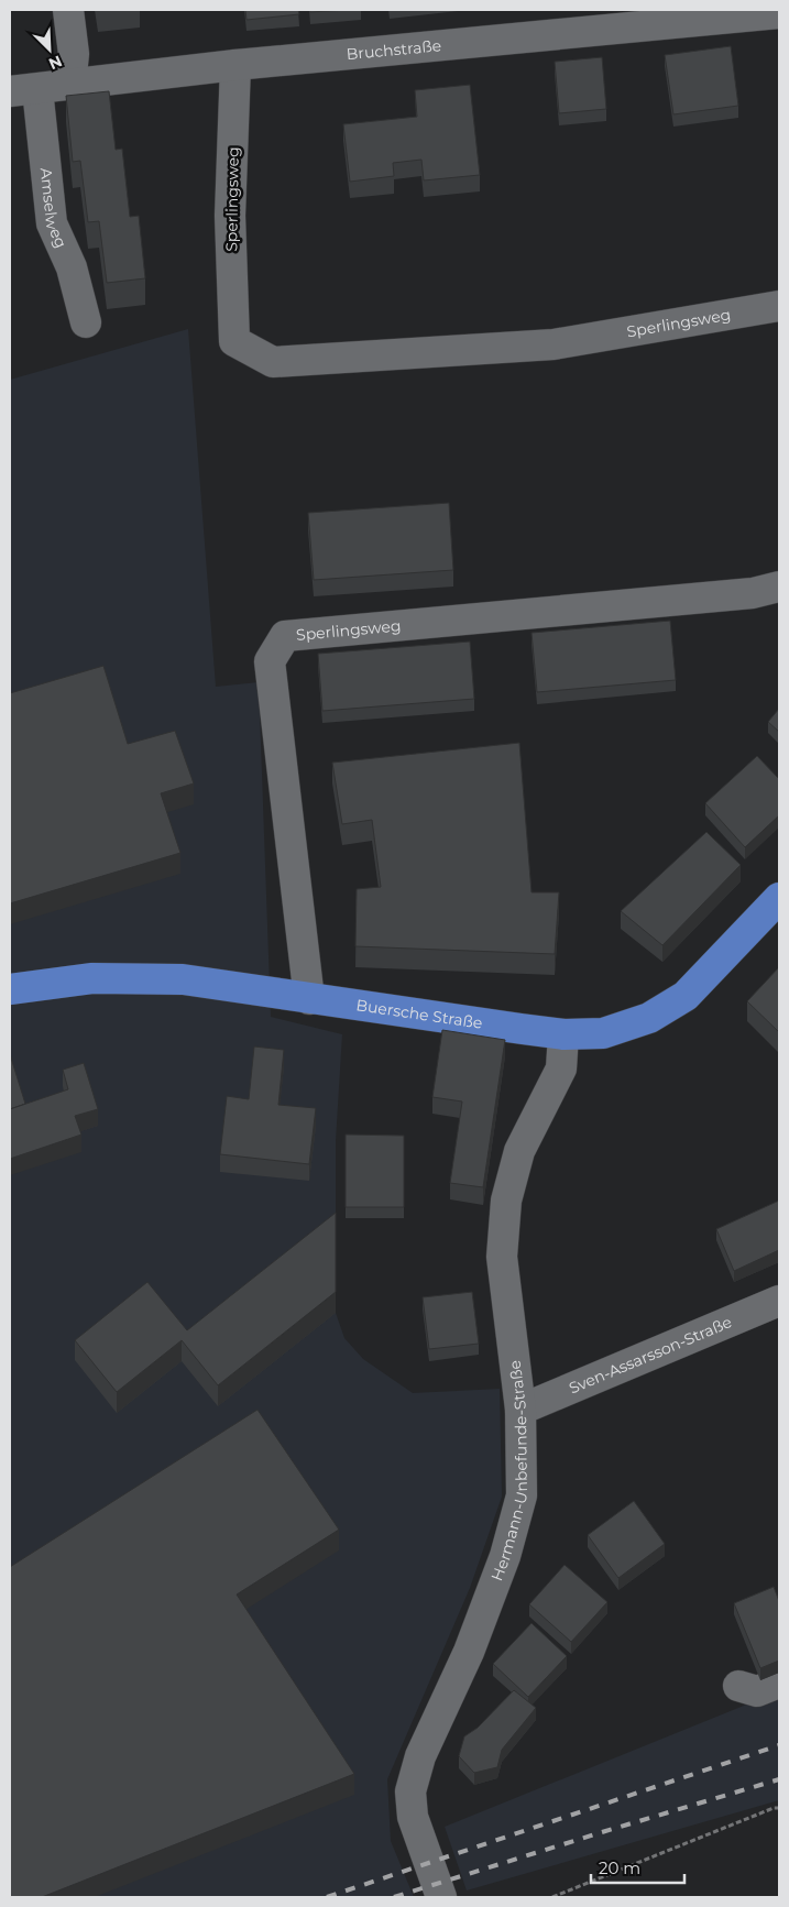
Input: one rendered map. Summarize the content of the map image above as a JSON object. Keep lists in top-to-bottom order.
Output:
{
  "streets": {
    "main road": ["Buersche Straße"],
    "street": [
      "Bruchstraße",
      "Sperlingsweg",
      "Amselweg",
      "Sven-Assarsson-Straße",
      "Hermann-Unbefunde-Straße"
    ]
  },
  "crossings": [
    ["Bruchstraße", "Sperlingsweg"],
    ["Bruchstraße", "Amselweg"],
    ["Sperlingsweg", "Buersche Straße"],
    ["Buersche Straße", "Hermann-Unbefunde-Straße"],
    ["Sven-Assarsson-Straße", "Hermann-Unbefunde-Straße"]
  ],
  "scale_bar": "20 m",
  "north": "bottom right"
}
